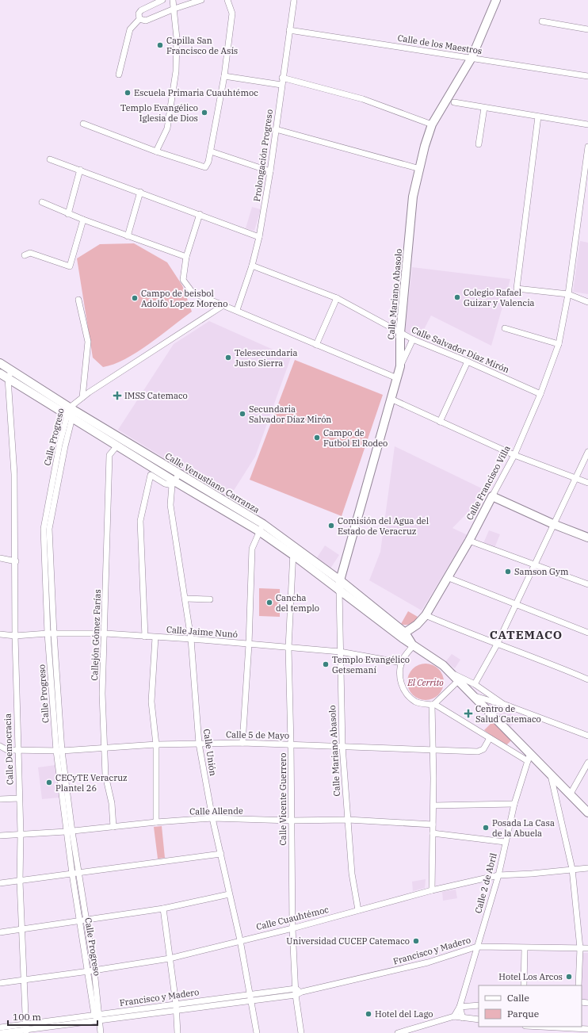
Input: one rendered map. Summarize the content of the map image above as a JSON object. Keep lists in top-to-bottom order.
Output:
{
  "streets": {
    "main road": ["Calle Mariano Abasolo", "Calle Venustiano Carranza", "Calle Francisco Villa"],
    "street": [
      "Calle de los Maestros",
      "Prolongación Progreso",
      "Calle Salvador Díaz Mirón",
      "Calle Progreso",
      "Calle Jaime Nunó",
      "Callejón Gómez Farías",
      "Calle 5 de Mayo",
      "Calle Democracia",
      "Calle Unión",
      "Calle Vicente Guerrero",
      "Calle Allende",
      "Calle 2 de Abril",
      "Calle Cuauhtémoc",
      "Francisco y Madero"
    ]
  },
  "crossings": [
    ["Calle de los Maestros", "Prolongación Progreso"],
    ["Calle de los Maestros", "Calle Mariano Abasolo"],
    ["Prolongación Progreso", "Calle Salvador Díaz Mirón"],
    ["Calle Mariano Abasolo", "Calle Salvador Díaz Mirón"],
    ["Calle Mariano Abasolo", "Calle Venustiano Carranza"],
    ["Calle Mariano Abasolo", "Calle Jaime Nunó"],
    ["Calle Mariano Abasolo", "Calle 5 de Mayo"],
    ["Calle Mariano Abasolo", "Calle Allende"],
    ["Calle Mariano Abasolo", "Calle Cuauhtémoc"],
    ["Calle Salvador Díaz Mirón", "Calle Francisco Villa"],
    ["Calle Progreso", "Calle Venustiano Carranza"],
    ["Calle Progreso", "Calle Jaime Nunó"],
    ["Calle Progreso", "Calle 5 de Mayo"],
    ["Calle Progreso", "Calle Allende"],
    ["Calle Progreso", "Calle Cuauhtémoc"],
    ["Calle Progreso", "Francisco y Madero"],
    ["Calle Venustiano Carranza", "Calle Francisco Villa"],
    ["Calle Venustiano Carranza", "Callejón Gómez Farías"],
    ["Calle Venustiano Carranza", "Calle Democracia"],
    ["Calle Venustiano Carranza", "Calle Unión"],
    ["Calle Venustiano Carranza", "Calle Vicente Guerrero"],
    ["Calle Jaime Nunó", "Callejón Gómez Farías"],
    ["Calle Jaime Nunó", "Calle Democracia"],
    ["Calle Jaime Nunó", "Calle Unión"],
    ["Calle Jaime Nunó", "Calle Vicente Guerrero"],
    ["Callejón Gómez Farías", "Calle 5 de Mayo"],
    ["Callejón Gómez Farías", "Calle Allende"],
    ["Calle 5 de Mayo", "Calle Democracia"],
    ["Calle 5 de Mayo", "Calle Unión"],
    ["Calle 5 de Mayo", "Calle Vicente Guerrero"],
    ["Calle Democracia", "Calle Allende"],
    ["Calle Democracia", "Calle Cuauhtémoc"],
    ["Calle Democracia", "Francisco y Madero"],
    ["Calle Unión", "Calle Allende"],
    ["Calle Unión", "Calle Cuauhtémoc"],
    ["Calle Unión", "Francisco y Madero"],
    ["Calle Vicente Guerrero", "Calle Allende"],
    ["Calle Vicente Guerrero", "Calle Cuauhtémoc"],
    ["Calle Vicente Guerrero", "Francisco y Madero"],
    ["Calle 2 de Abril", "Calle Cuauhtémoc"],
    ["Calle 2 de Abril", "Francisco y Madero"]
  ],
  "districts": ["CATEMACO"],
  "parks": ["El Cerrito"],
  "places": {
    "other": [
      "Capilla San Francisco de Asís",
      "Escuela Primaria Cuauhtémoc",
      "Templo Evangélico Iglesia de Dios",
      "Colegio Rafael Guizar y Valencia",
      "Campo de beisbol Adolfo Lopez Moreno",
      "Telesecundaria Justo Sierra",
      "Secundaria Salvador Díaz Mirón",
      "Campo de Futbol El Rodeo",
      "Comisión del Agua del Estado de Veracruz",
      "Samson Gym",
      "Cancha del templo",
      "Templo Evangélico Getsemaní",
      "CECyTE Veracruz Plantel 26",
      "Posada La Casa de la Abuela",
      "Universidad CUCEP Catemaco",
      "Hotel Los Arcos",
      "Hotel del Lago"
    ],
    "health": ["IMSS Catemaco", "Centro de Salud Catemaco"]
  },
  "legend": ["Calle", "Parque"],
  "scale_bar": "100 m"
}
